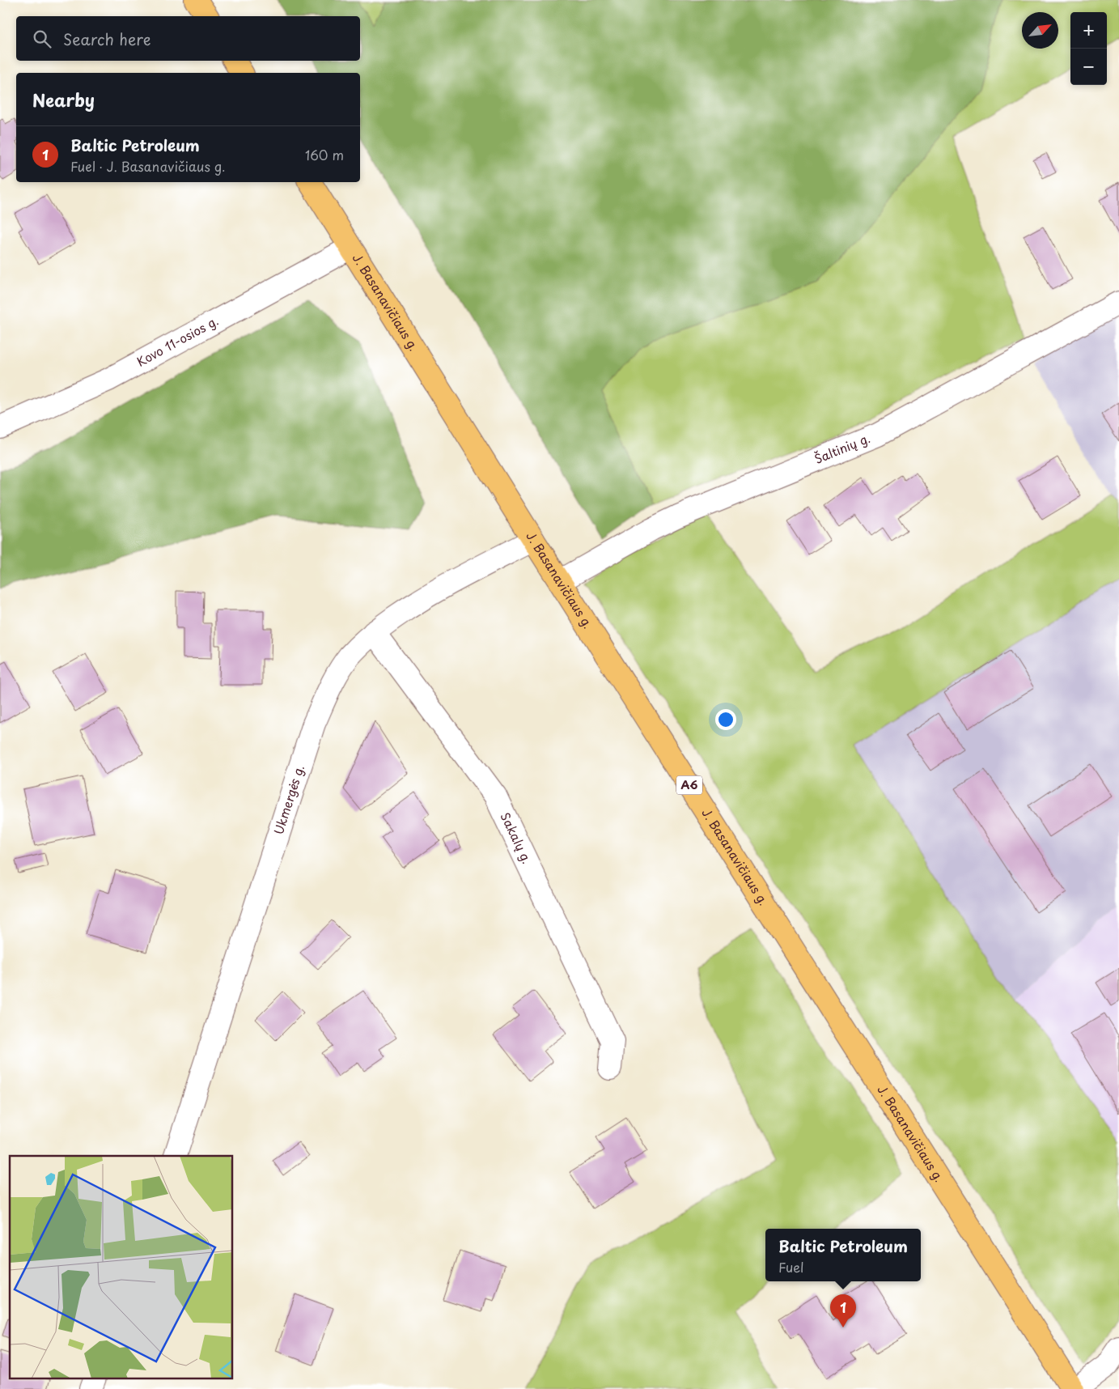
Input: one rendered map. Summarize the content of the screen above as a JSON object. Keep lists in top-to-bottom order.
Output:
{
  "streets": {
    "highway": ["J. Basanavičiaus g.", "A6"],
    "street": [
      "Kovo 11-osios g.",
      "Šaltinių g.",
      "Ukmergės g.",
      "Sakalų g."
    ]
  },
  "crossings": [
    ["J. Basanavičiaus g.", "Kovo 11-osios g."],
    ["J. Basanavičiaus g.", "Šaltinių g."],
    ["J. Basanavičiaus g.", "Ukmergės g."],
    ["Ukmergės g.", "Sakalų g."]
  ],
  "north": "top right",
  "page": {
    "map_buttons": ["+", "−"],
    "search": "Search here",
    "heading": "Nearby",
    "list": [
      {
        "mark": "1",
        "name": "Baltic Petroleum",
        "note": "Fuel · J. Basanavičiaus g.",
        "value": "160 m"
      }
    ],
    "popup": ["Baltic Petroleum", "Fuel"],
    "pins": "1"
  }
}
